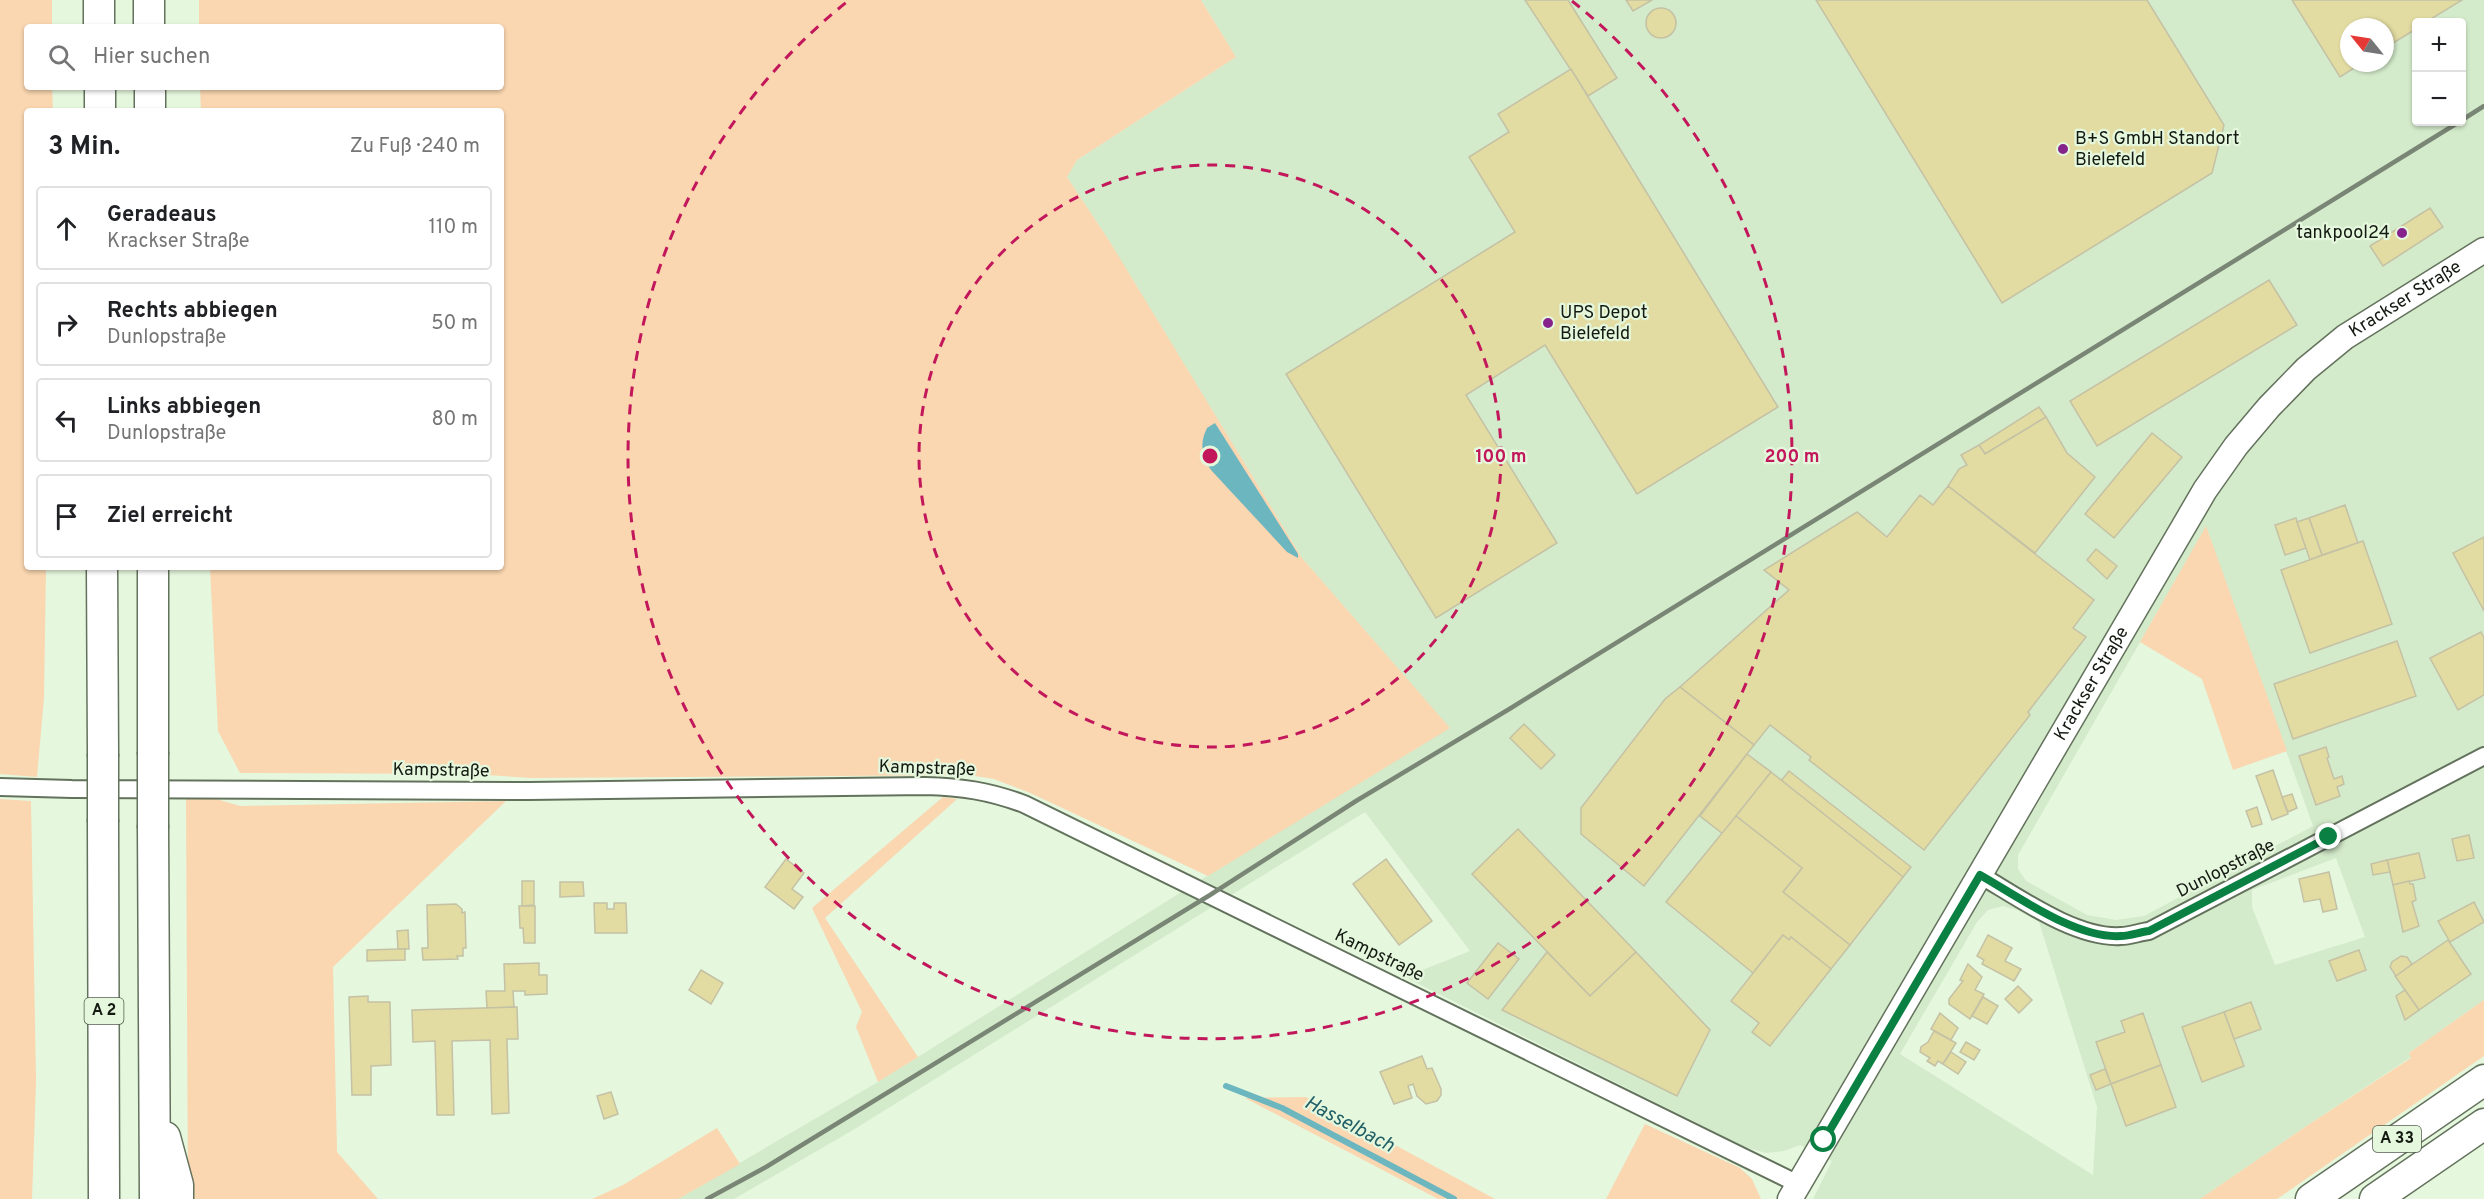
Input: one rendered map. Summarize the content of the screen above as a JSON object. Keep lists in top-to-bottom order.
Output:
{
  "streets": {
    "highway": ["A 2", "A 33"],
    "street": ["Krackser Straße", "Kampstraße", "Dunlopstraße"]
  },
  "crossings": [
    ["Krackser Straße", "Kampstraße"],
    ["Krackser Straße", "Dunlopstraße"]
  ],
  "water": ["Hasselbach"],
  "places": ["B+S GmbH Standort Bielefeld", "tankpool24", "UPS Depot Bielefeld"],
  "north": "top left",
  "page": {
    "map_buttons": ["+", "−"],
    "search": "Hier suchen",
    "heading": ["3 Min.", "Zu Fuß · 240 m"],
    "list": [
      ["Geradeaus", "Krackser Straße", "110 m"],
      ["Rechts abbiegen", "Dunlopstraße", "50 m"],
      ["Links abbiegen", "Dunlopstraße", "80 m"],
      "Ziel erreicht"
    ]
  },
  "rings": ["100 m", "200 m"]
}
